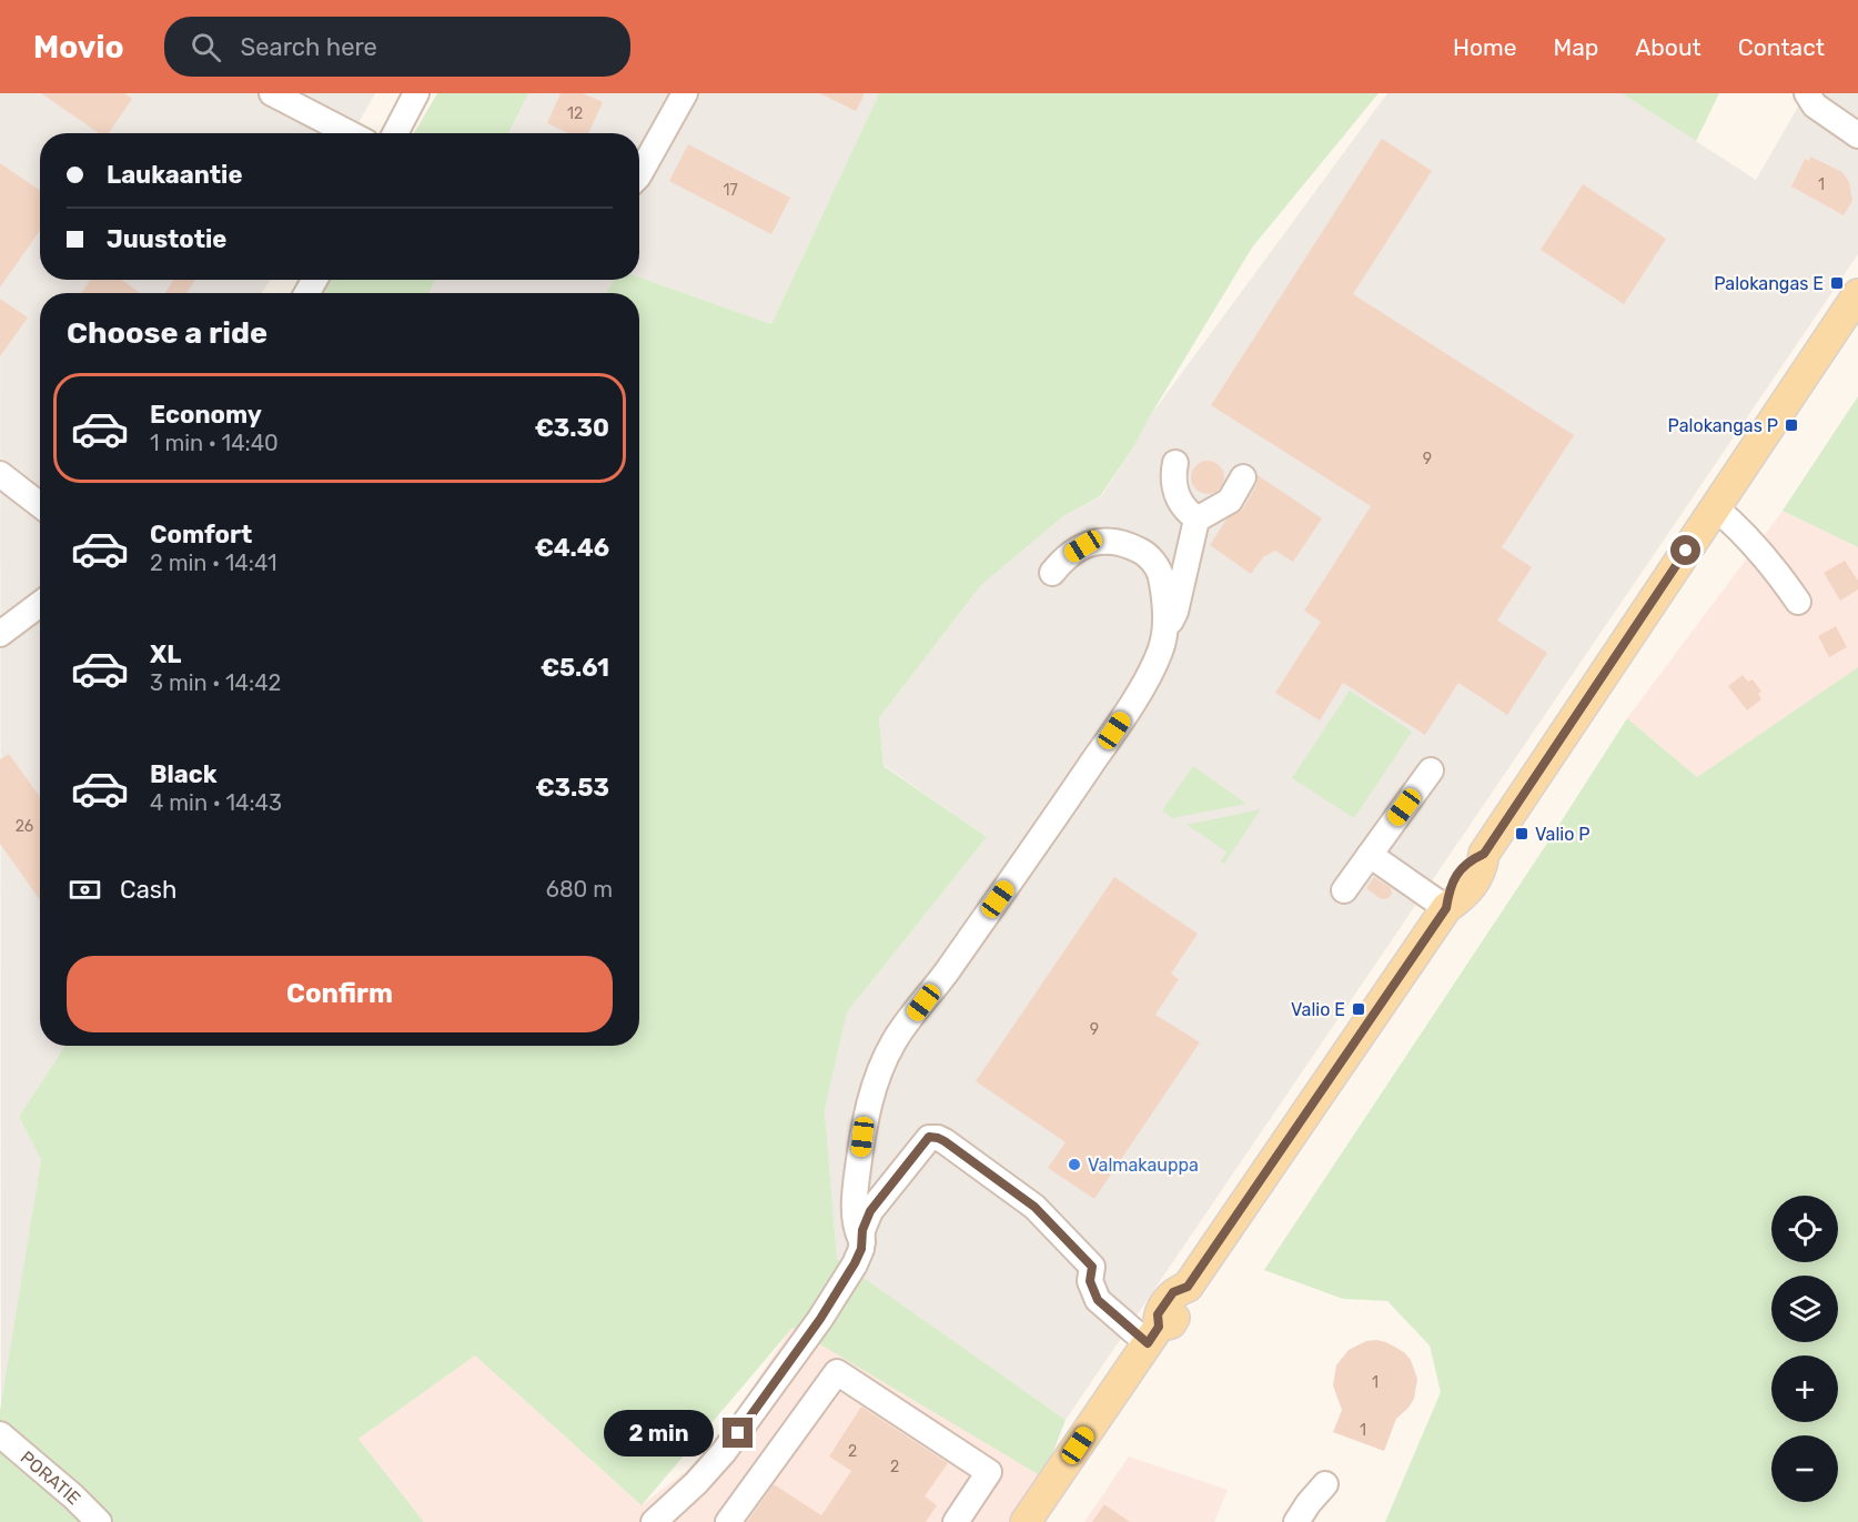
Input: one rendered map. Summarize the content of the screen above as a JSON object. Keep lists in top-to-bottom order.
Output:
{
  "streets": {
    "street": ["PORATIE"]
  },
  "places": {
    "transit": [
      "Palokangas E",
      "Palokangas P",
      "Valio P",
      "Valio E"
    ],
    "other": ["Valmakauppa"]
  },
  "house_numbers": [
    "12",
    "1",
    "17",
    "9",
    "26",
    "9",
    "1",
    "1",
    "2",
    "2"
  ],
  "page": {
    "header": "Movio",
    "search": "Search here",
    "nav": [
      "Home",
      "Map",
      "About",
      "Contact"
    ],
    "banner": ["Laukaantie", "Juustotie"],
    "heading": "Choose a ride",
    "list": [
      {
        "name": "Economy",
        "note": "1 min · 14:40",
        "value": "€3.30"
      },
      {
        "name": "Comfort",
        "note": "2 min · 14:41",
        "value": "€4.46"
      },
      {
        "name": "XL",
        "note": "3 min · 14:42",
        "value": "€5.61"
      },
      {
        "name": "Black",
        "note": "4 min · 14:43",
        "value": "€3.53"
      }
    ],
    "pay": ["Cash", "680 m"],
    "buttons": "Confirm",
    "map_buttons": ["+", "−"],
    "bubble": "2 min"
  }
}
